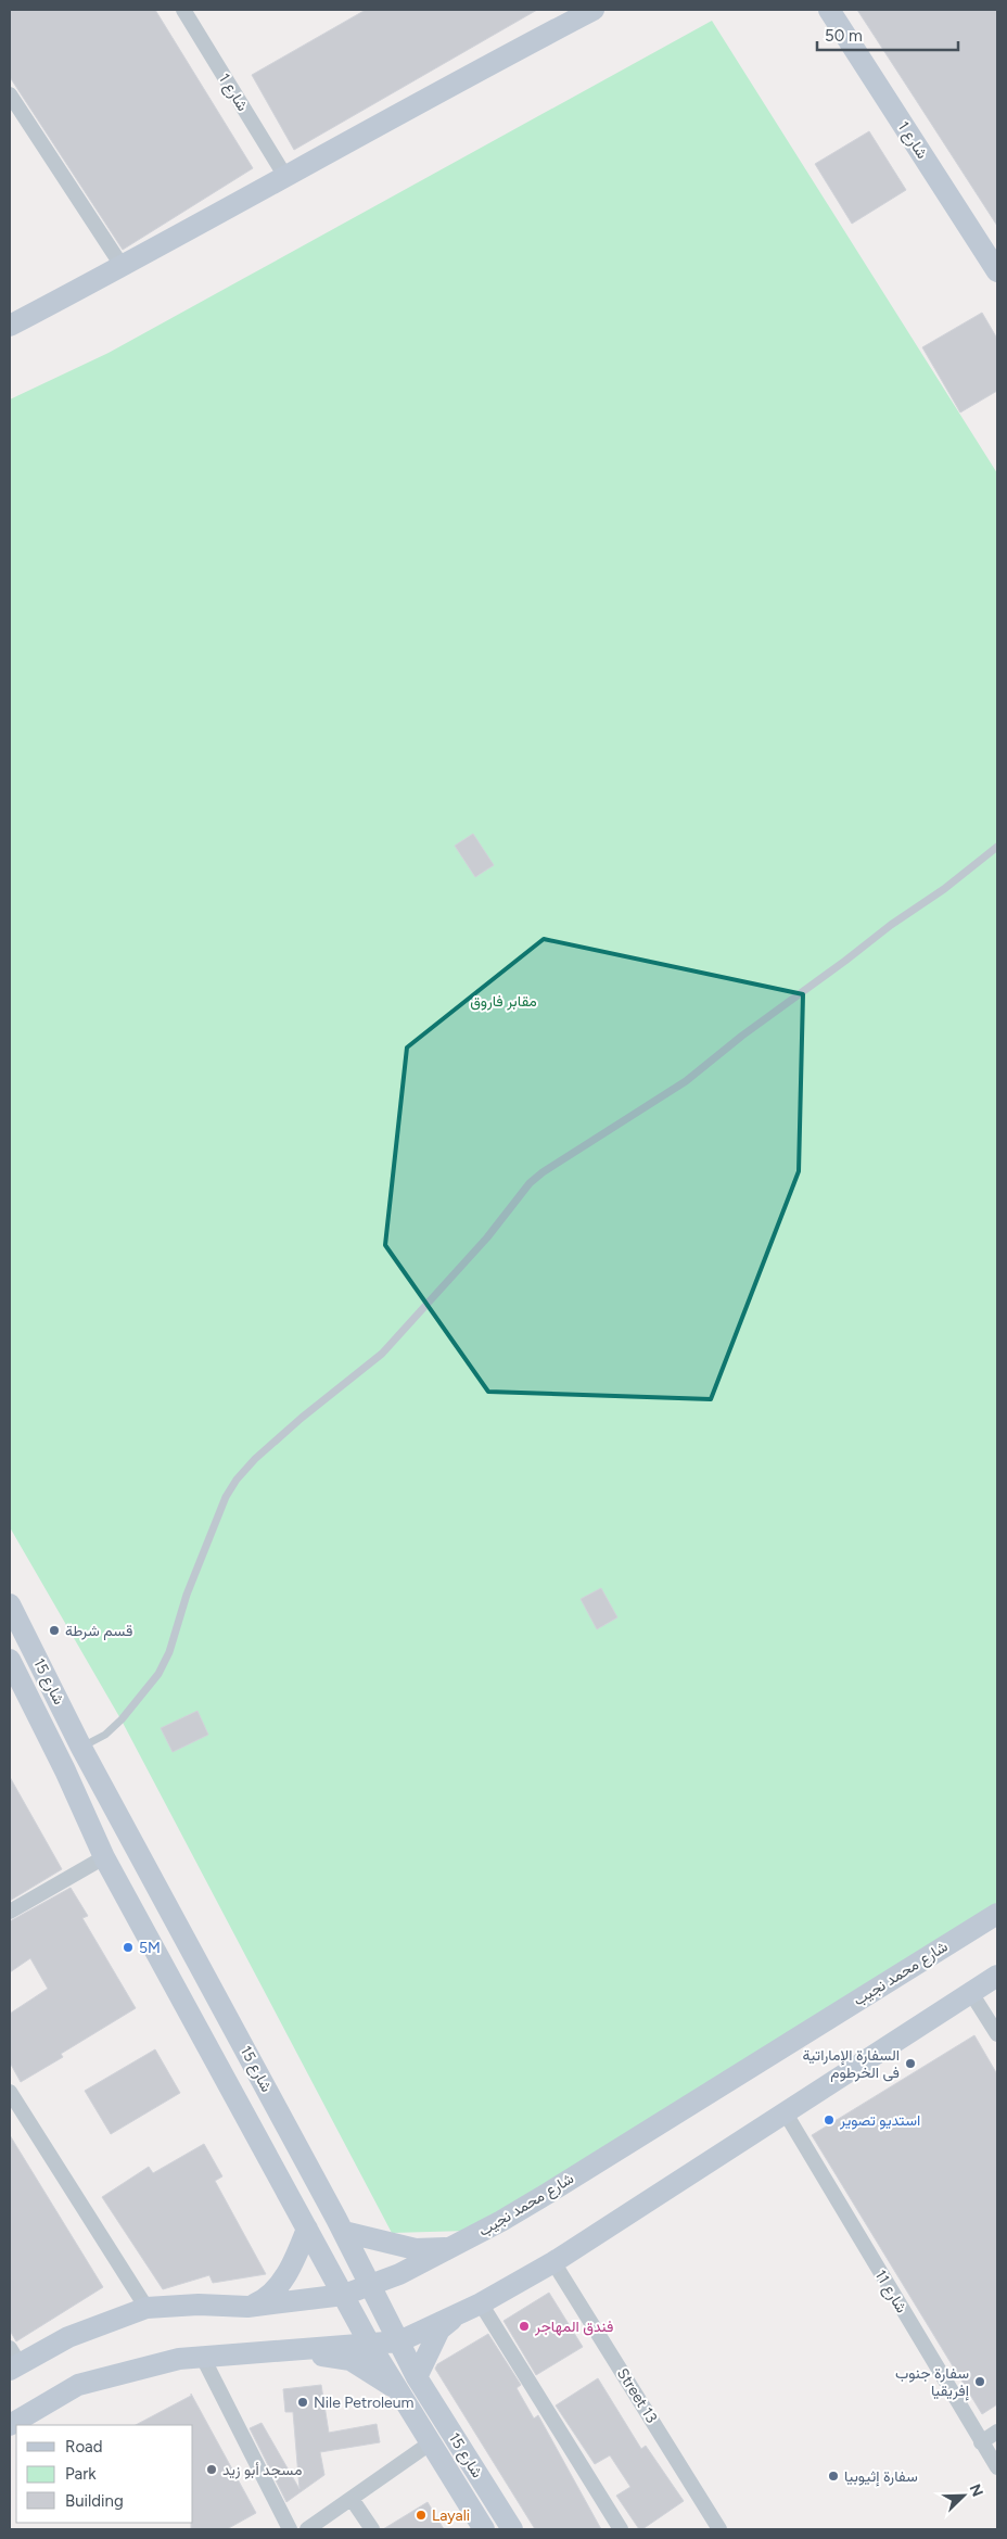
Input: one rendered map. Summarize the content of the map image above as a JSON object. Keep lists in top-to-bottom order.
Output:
{
  "streets": {
    "street": [
      "شارع 1",
      "شارع 15",
      "شارع محمد نجيب",
      "شارع 11",
      "Street 13"
    ]
  },
  "crossings": [
    ["شارع 15", "شارع محمد نجيب"]
  ],
  "parks": ["مقابر فاروق"],
  "places": [
    "قسم شرطة",
    "5M",
    "السفارة الإماراتية فى الخرطوم",
    "استديو تصوير",
    "فندق المهاجر",
    "سفارة جنوب إفريقيا",
    "Nile Petroleum",
    "مسجد أبو زيد",
    "سفارة إثيوبيا",
    "Layali"
  ],
  "legend": ["Road", "Park", "Building"],
  "scale_bar": "50 m",
  "north": "top right"
}
